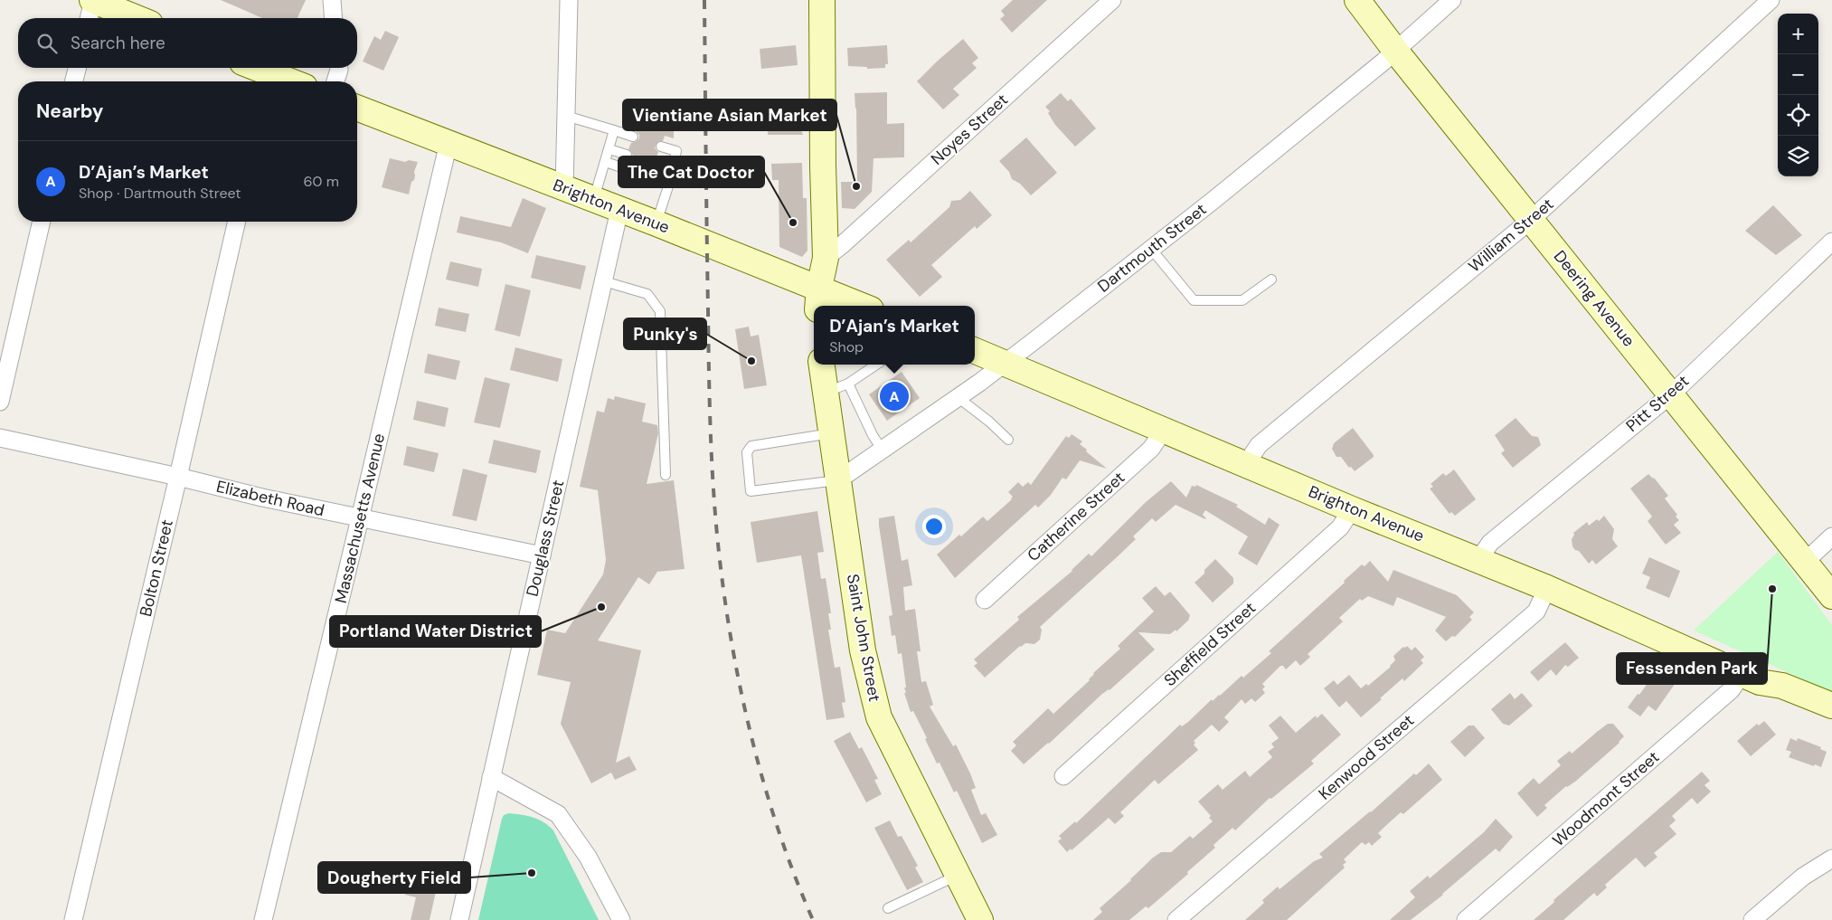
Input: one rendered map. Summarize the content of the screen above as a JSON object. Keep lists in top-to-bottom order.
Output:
{
  "streets": {
    "main road": ["Brighton Avenue", "Deering Avenue", "Saint John Street"],
    "street": [
      "Noyes Street",
      "William Street",
      "Dartmouth Street",
      "Pitt Street",
      "Elizabeth Road",
      "Catherine Street",
      "Massachusetts Avenue",
      "Douglass Street",
      "Bolton Street",
      "Sheffield Street",
      "Kenwood Street",
      "Woodmont Street"
    ]
  },
  "crossings": [
    ["Brighton Avenue", "William Street"],
    ["Brighton Avenue", "Dartmouth Street"],
    ["Brighton Avenue", "Pitt Street"],
    ["Brighton Avenue", "Catherine Street"],
    ["Brighton Avenue", "Massachusetts Avenue"],
    ["Brighton Avenue", "Douglass Street"],
    ["Brighton Avenue", "Sheffield Street"],
    ["Brighton Avenue", "Kenwood Street"],
    ["Brighton Avenue", "Woodmont Street"],
    ["William Street", "Deering Avenue"],
    ["Dartmouth Street", "Deering Avenue"],
    ["Dartmouth Street", "Saint John Street"],
    ["Deering Avenue", "Pitt Street"],
    ["Elizabeth Road", "Massachusetts Avenue"],
    ["Elizabeth Road", "Douglass Street"],
    ["Elizabeth Road", "Bolton Street"]
  ],
  "places": [
    "Vientiane Asian Market",
    "The Cat Doctor",
    "Punky's",
    "Fessenden Park",
    "Portland Water District",
    "Dougherty Field"
  ],
  "page": {
    "map_buttons": ["+", "−"],
    "search": "Search here",
    "heading": "Nearby",
    "list": [
      {
        "mark": "A",
        "name": "D’Ajan’s Market",
        "note": "Shop · Dartmouth Street",
        "value": "60 m"
      }
    ],
    "popup": ["D’Ajan’s Market", "Shop"],
    "pins": "A"
  }
}
